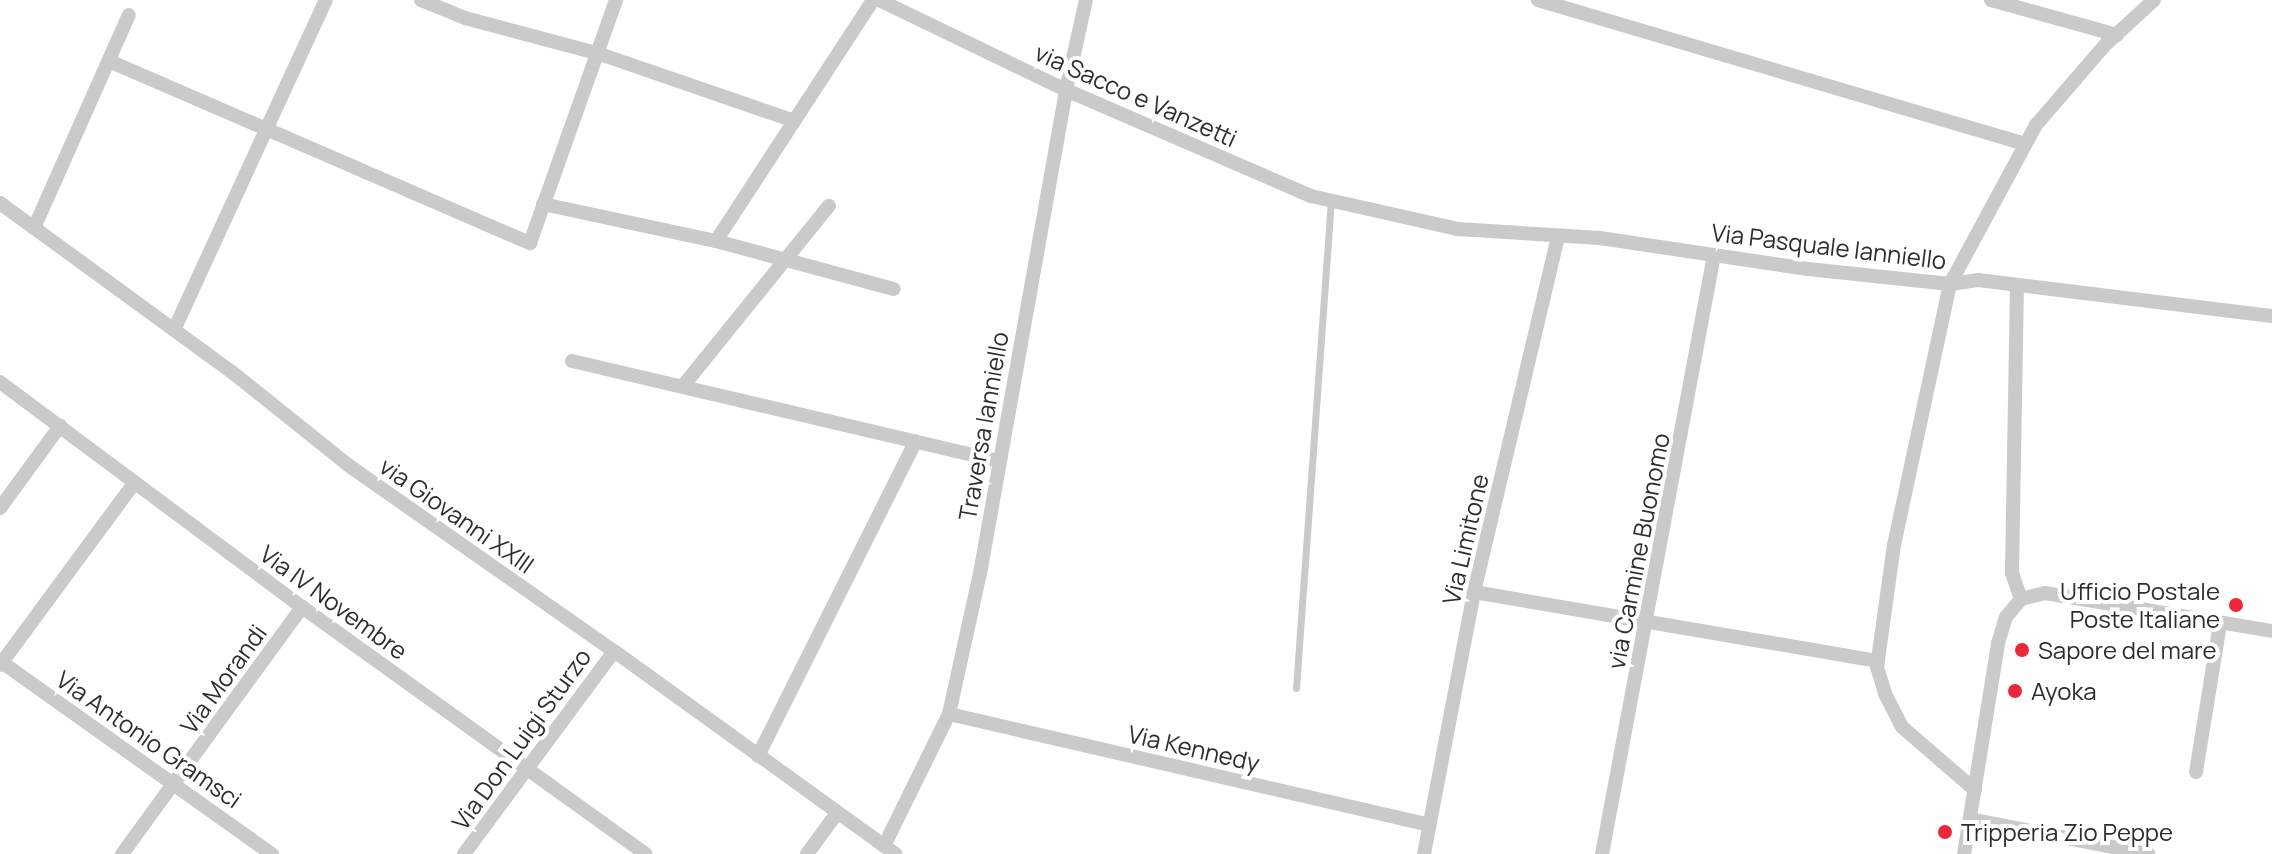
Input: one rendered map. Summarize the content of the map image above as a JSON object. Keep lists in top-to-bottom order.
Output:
{
  "streets": {
    "street": [
      "via Sacco e Vanzetti",
      "Via Pasquale Ianniello",
      "Traversa Ianniello",
      "via Giovanni XXIII",
      "Via Limitone",
      "via Carmine Buonomo",
      "Via IV Novembre",
      "Via Morandi",
      "Via Antonio Gramsci",
      "Via Don Luigi Sturzo",
      "Via Kennedy"
    ]
  },
  "crossings": [
    ["via Sacco e Vanzetti", "Via Pasquale Ianniello"],
    ["via Sacco e Vanzetti", "Traversa Ianniello"],
    ["Via Pasquale Ianniello", "Via Limitone"],
    ["Via Pasquale Ianniello", "via Carmine Buonomo"],
    ["Traversa Ianniello", "via Giovanni XXIII"],
    ["Traversa Ianniello", "Via Kennedy"],
    ["via Giovanni XXIII", "Via Don Luigi Sturzo"],
    ["Via Limitone", "Via Kennedy"],
    ["Via IV Novembre", "Via Morandi"],
    ["Via IV Novembre", "Via Don Luigi Sturzo"],
    ["Via Morandi", "Via Antonio Gramsci"]
  ],
  "places": [
    "Ufficio Postale Poste Italiane",
    "Sapore del mare",
    "Ayoka",
    "Tripperia Zio Peppe"
  ]
}
